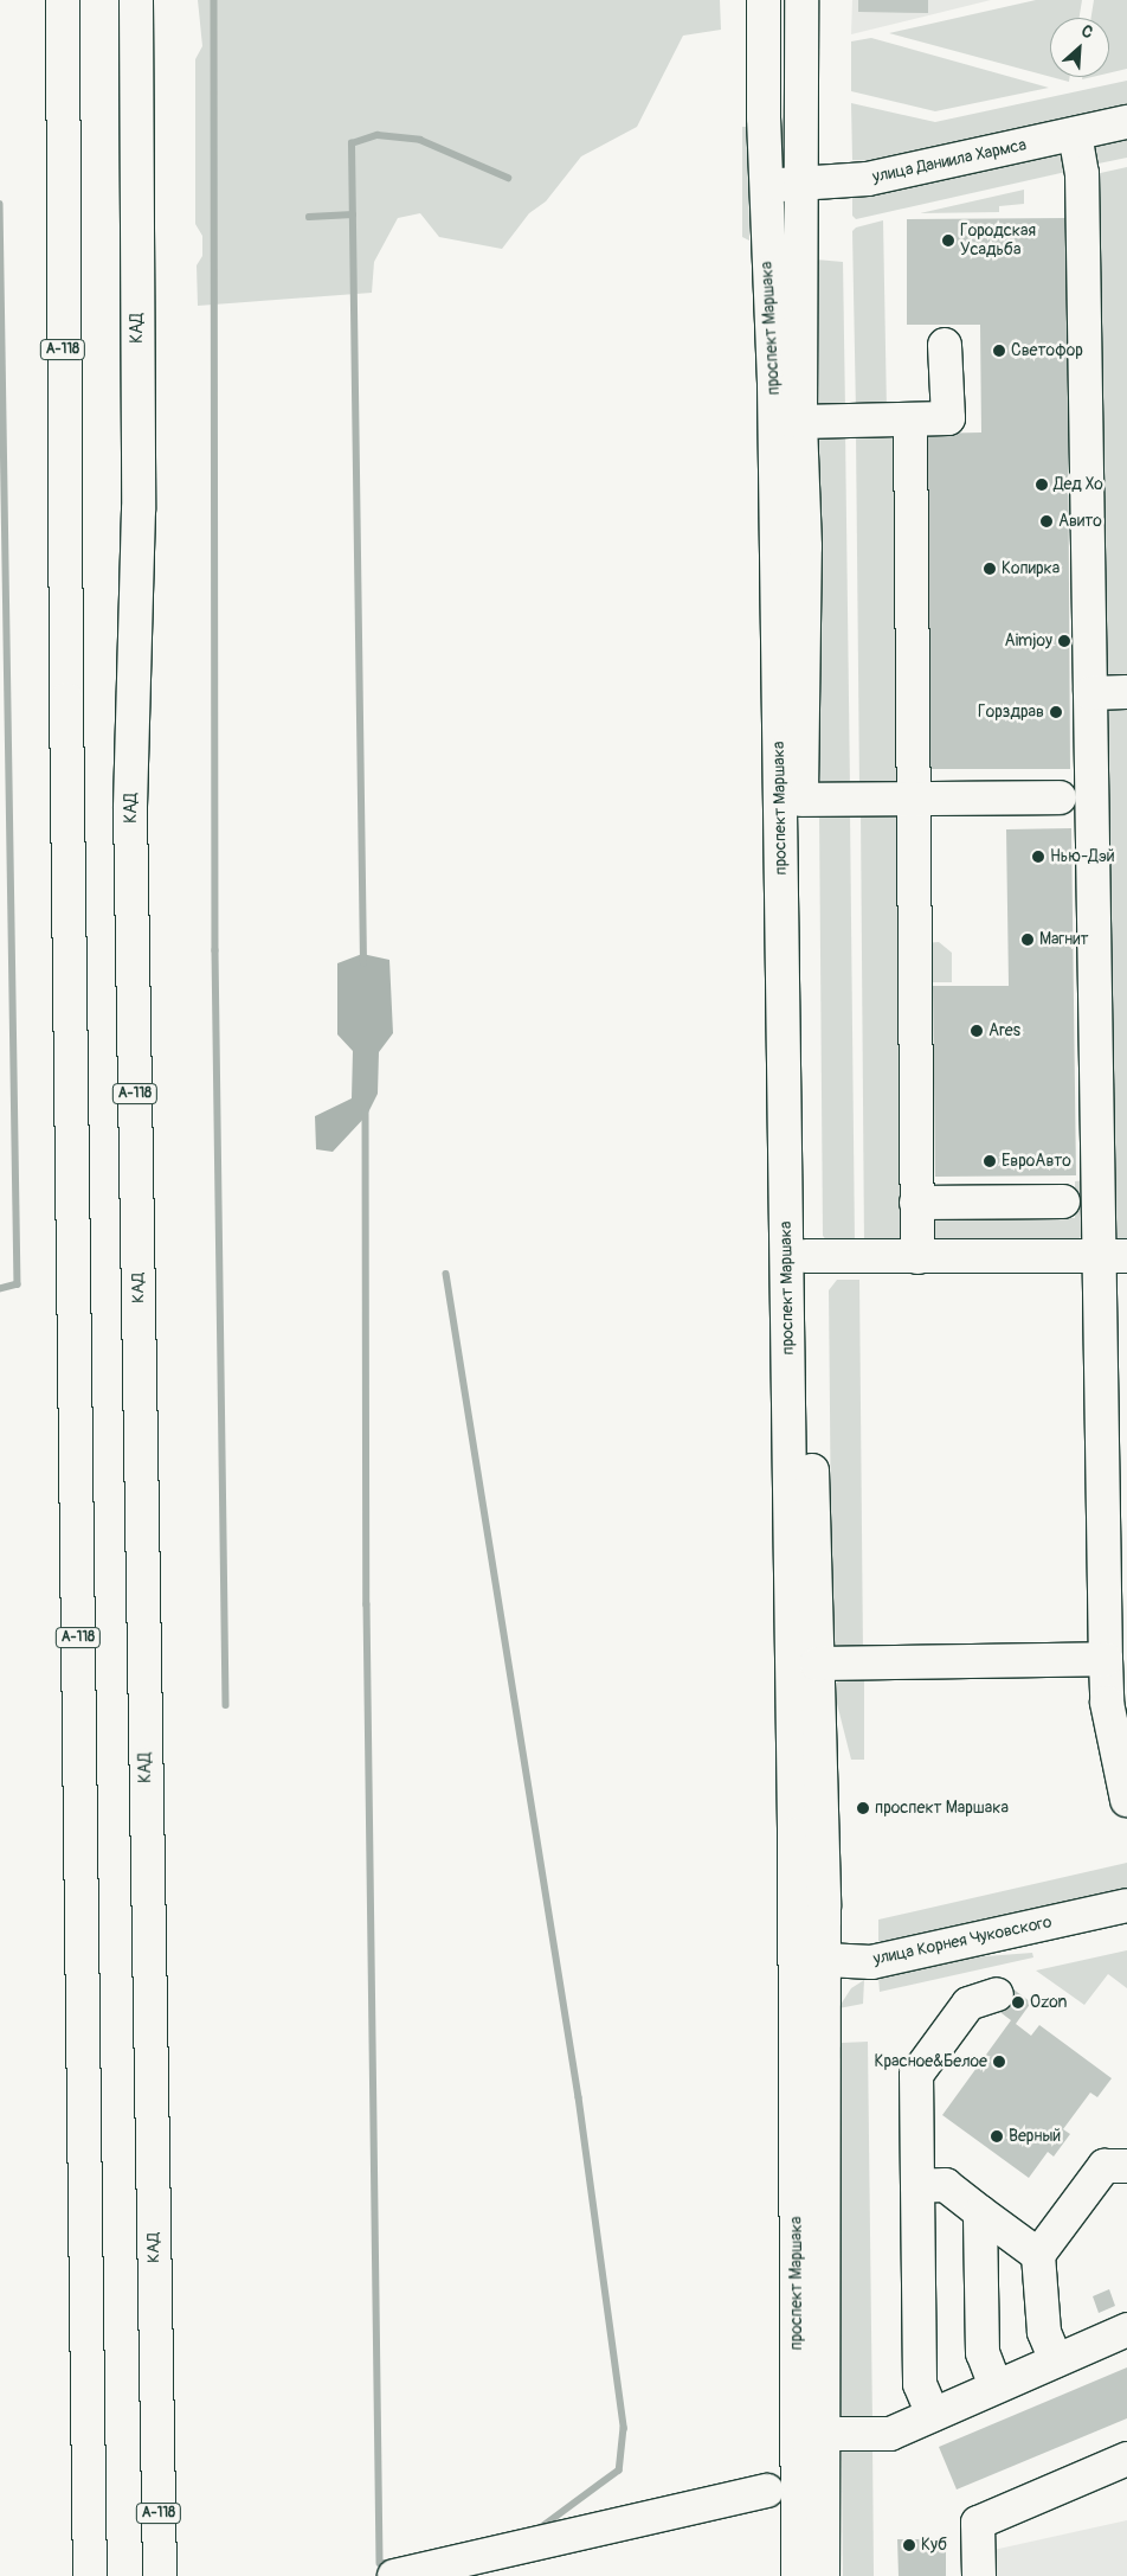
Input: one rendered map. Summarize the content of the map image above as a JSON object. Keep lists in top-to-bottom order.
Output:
{
  "streets": {
    "main road": [
      "улица Даниила Хармса",
      "КАД",
      "проспект Маршака",
      "А-118",
      "улица Корнея Чуковского"
    ]
  },
  "crossings": [
    ["улица Даниила Хармса", "проспект Маршака"],
    ["проспект Маршака", "улица Корнея Чуковского"]
  ],
  "places": [
    "Городская Усадьба",
    "Светофор",
    "Дед Хо",
    "Авито",
    "Копирка",
    "Aimjoy",
    "Горздрав",
    "Нью-Дэй",
    "Магнит",
    "Ares",
    "ЕвроАвто",
    "проспект Маршака",
    "Ozon",
    "Красное&Белое",
    "Верный",
    "Куб"
  ],
  "north": "top right"
}
